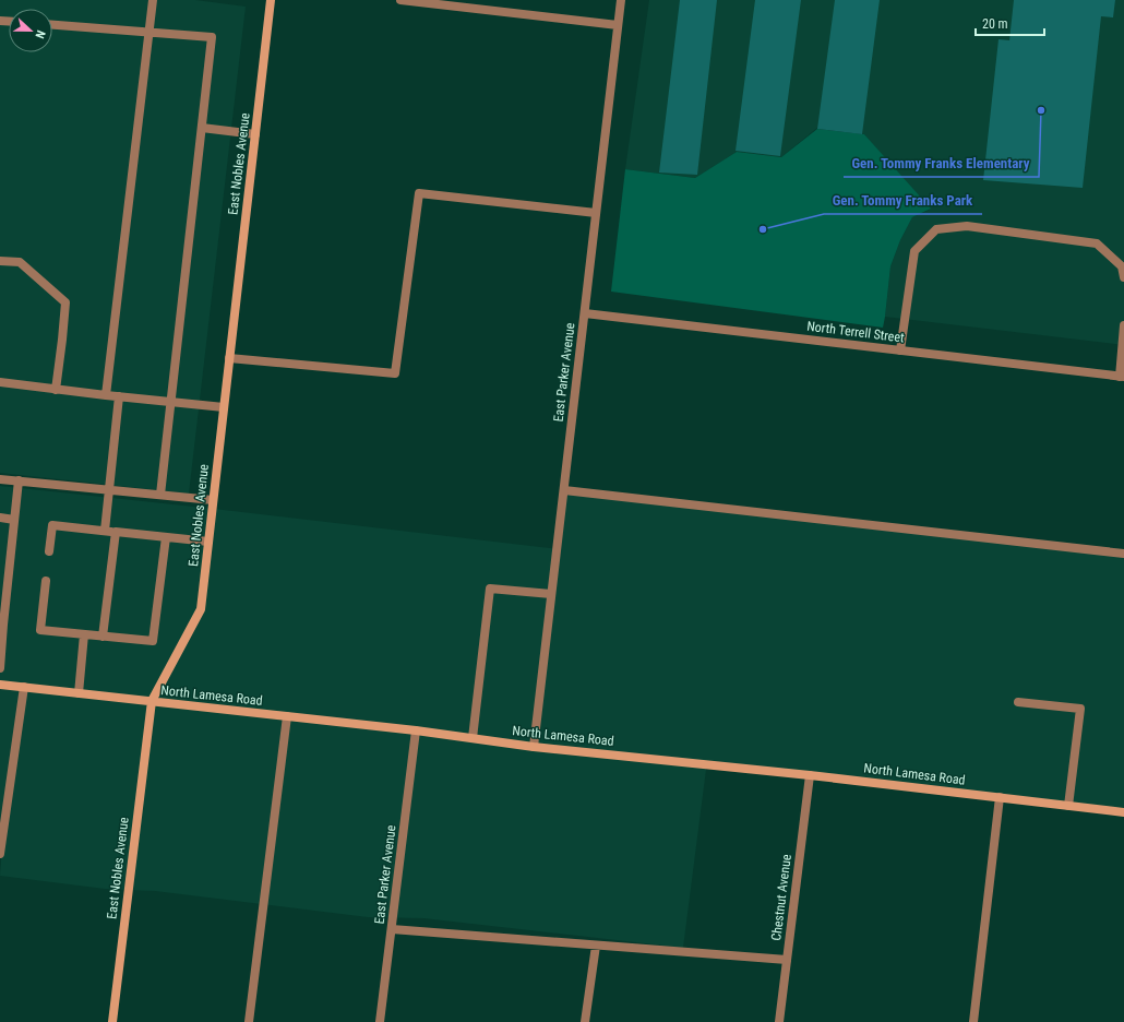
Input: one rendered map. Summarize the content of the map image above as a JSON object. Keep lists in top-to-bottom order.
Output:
{
  "streets": {
    "main road": ["East Nobles Avenue", "North Lamesa Road"],
    "street": ["North Terrell Street", "East Parker Avenue", "Chestnut Avenue"]
  },
  "crossings": [
    ["East Nobles Avenue", "North Lamesa Road"],
    ["North Terrell Street", "East Parker Avenue"],
    ["East Parker Avenue", "North Lamesa Road"],
    ["North Lamesa Road", "Chestnut Avenue"]
  ],
  "places": ["Gen. Tommy Franks Elementary", "Gen. Tommy Franks Park"],
  "scale_bar": "20 m",
  "north": "right"
}
